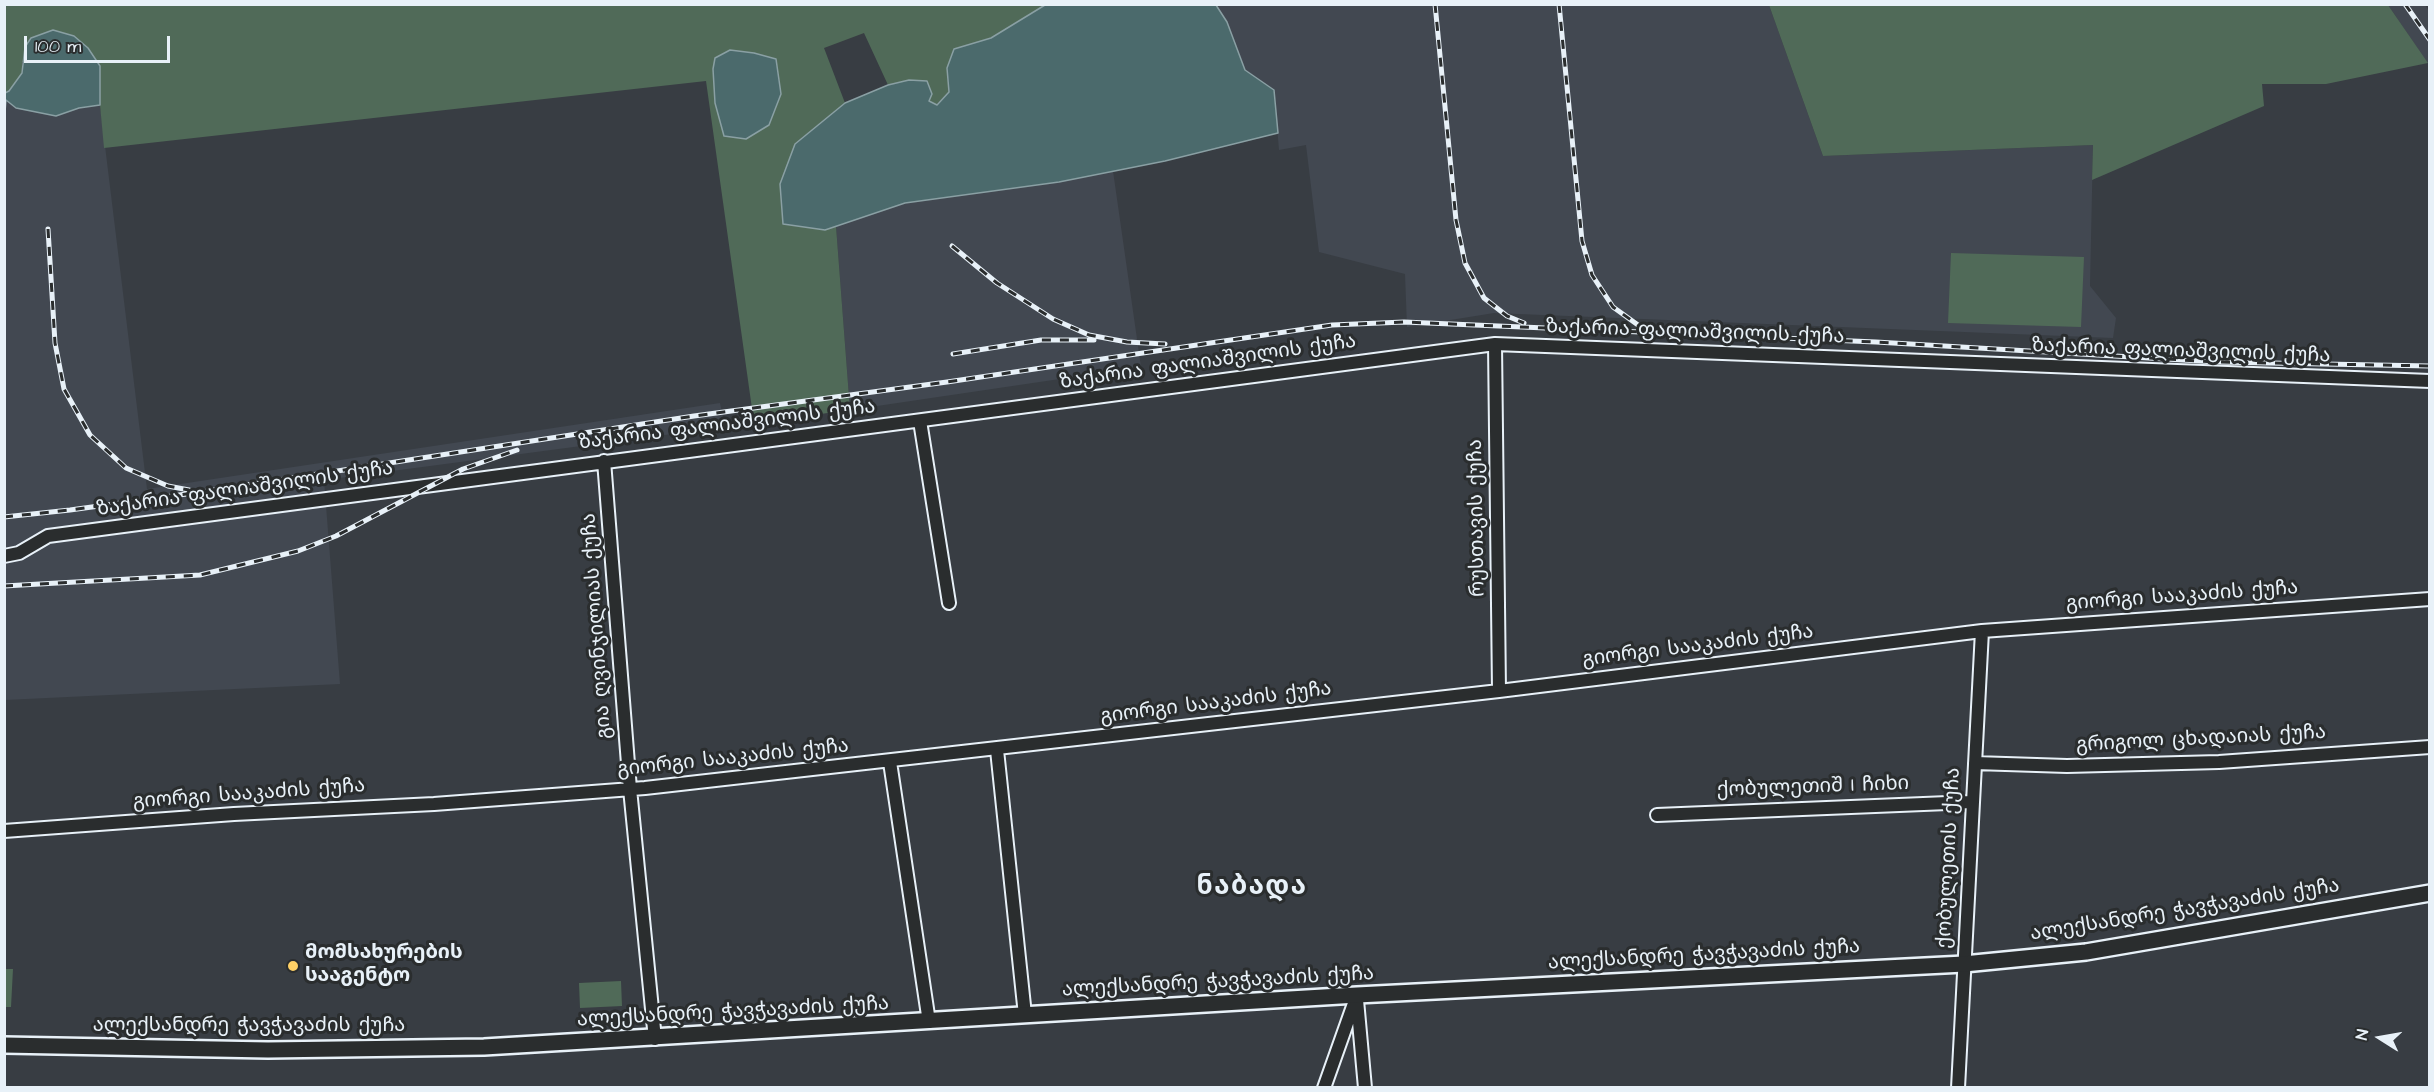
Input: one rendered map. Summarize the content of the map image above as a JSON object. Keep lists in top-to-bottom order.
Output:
{
  "streets": {
    "street": [
      "ზაქარია ფალიაშვილის ქუჩა",
      "რუსთავის ქუჩა",
      "გიორგი სააკაძის ქუჩა",
      "გია ღვინჯილიას ქუჩა",
      "გრიგოლ ცხადაიას ქუჩა",
      "ქობულეთიშ I ჩიხი",
      "ქობულეთის ქუჩა",
      "ალექსანდრე ჭავჭავაძის ქუჩა"
    ]
  },
  "crossings": [
    ["ზაქარია ფალიაშვილის ქუჩა", "რუსთავის ქუჩა"],
    ["ზაქარია ფალიაშვილის ქუჩა", "გია ღვინჯილიას ქუჩა"],
    ["რუსთავის ქუჩა", "გიორგი სააკაძის ქუჩა"],
    ["გიორგი სააკაძის ქუჩა", "გია ღვინჯილიას ქუჩა"],
    ["გიორგი სააკაძის ქუჩა", "ქობულეთის ქუჩა"],
    ["გია ღვინჯილიას ქუჩა", "ალექსანდრე ჭავჭავაძის ქუჩა"],
    ["გრიგოლ ცხადაიას ქუჩა", "ქობულეთის ქუჩა"],
    ["ქობულეთიშ I ჩიხი", "ქობულეთის ქუჩა"],
    ["ქობულეთის ქუჩა", "ალექსანდრე ჭავჭავაძის ქუჩა"]
  ],
  "districts": ["ნაბადა"],
  "places": ["მომსახურების სააგენტო"],
  "scale_bar": "100 m",
  "north": "left"
}
